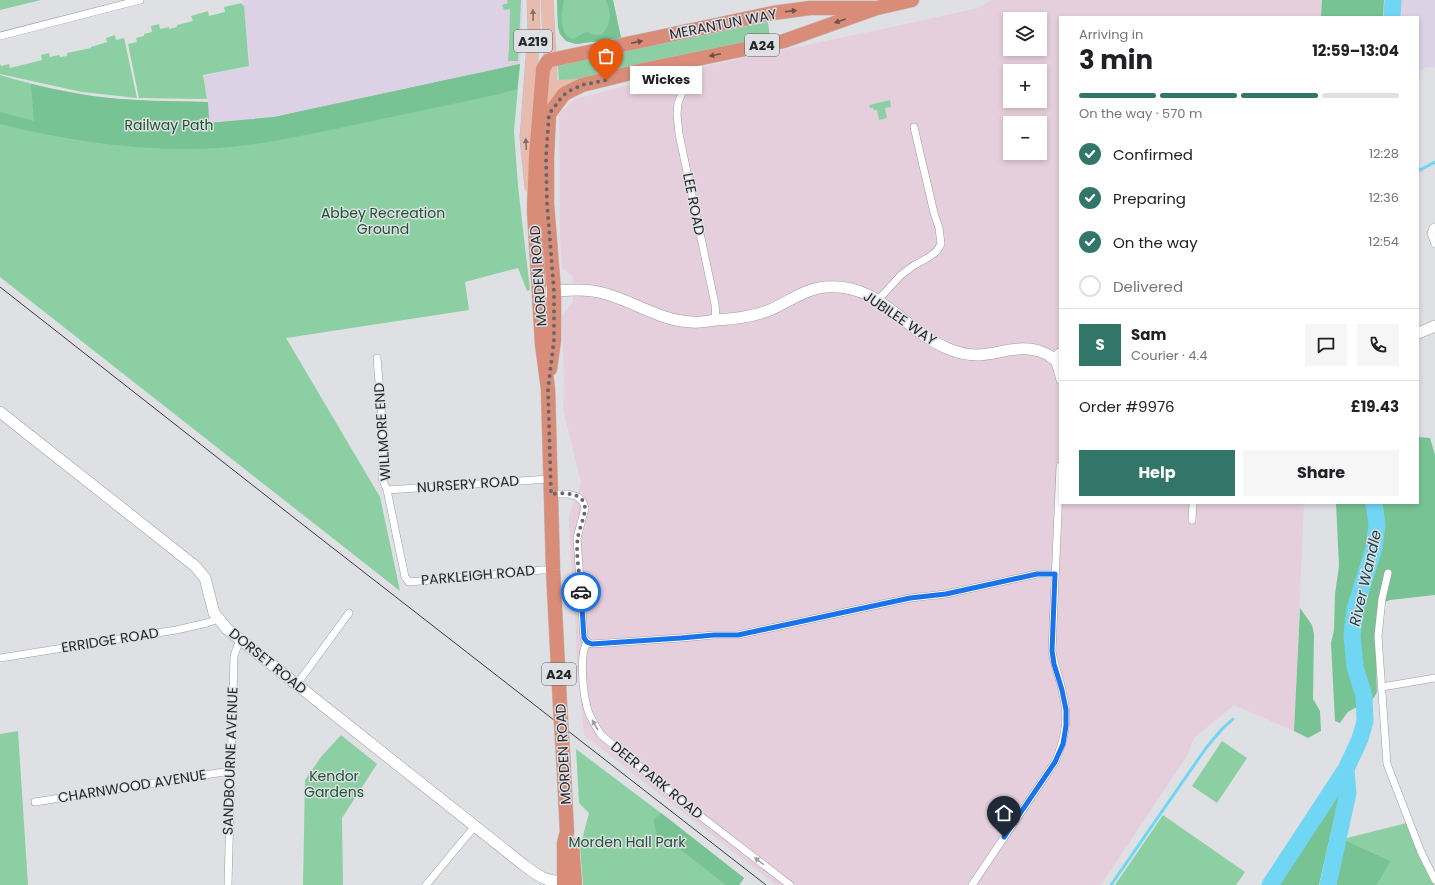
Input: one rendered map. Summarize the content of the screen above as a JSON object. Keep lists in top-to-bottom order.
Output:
{
  "streets": {
    "highway": ["MERANTUN WAY", "A24", "MORDEN ROAD"],
    "main road": ["A219", "JUBILEE WAY", "DORSET ROAD"],
    "street": [
      "LEE ROAD",
      "WILLMORE END",
      "NURSERY ROAD",
      "PARKLEIGH ROAD",
      "ERRIDGE ROAD",
      "SANDBOURNE AVENUE",
      "DEER PARK ROAD",
      "CHARNWOOD AVENUE"
    ]
  },
  "crossings": [
    ["MERANTUN WAY", "A219"],
    ["MERANTUN WAY", "MORDEN ROAD"],
    ["A219", "MORDEN ROAD"],
    ["LEE ROAD", "JUBILEE WAY"],
    ["MORDEN ROAD", "JUBILEE WAY"],
    ["MORDEN ROAD", "NURSERY ROAD"],
    ["MORDEN ROAD", "PARKLEIGH ROAD"],
    ["MORDEN ROAD", "DORSET ROAD"],
    ["WILLMORE END", "NURSERY ROAD"],
    ["WILLMORE END", "PARKLEIGH ROAD"],
    ["ERRIDGE ROAD", "DORSET ROAD"],
    ["DORSET ROAD", "SANDBOURNE AVENUE"],
    ["SANDBOURNE AVENUE", "CHARNWOOD AVENUE"]
  ],
  "one_way": ["DEER PARK ROAD"],
  "water": ["River Wandle"],
  "parks": [
    "Railway Path",
    "Abbey Recreation Ground",
    "Kendor Gardens",
    "Morden Hall Park"
  ],
  "places": ["Wickes"],
  "page": {
    "map_buttons": ["+", "−"],
    "heading": ["3 min", "Arriving in", "12:59–13:04"],
    "panel": [
      "Sam",
      "Courier · 4.4",
      "Order #9976",
      "£19.43"
    ],
    "bubble": "Wickes",
    "bar": "On the way · 570 m",
    "list": [
      ["Confirmed", "12:28"],
      ["Preparing", "12:36"],
      ["On the way", "12:54"],
      "Delivered"
    ],
    "round": "S",
    "buttons": ["Help", "Share"]
  }
}
